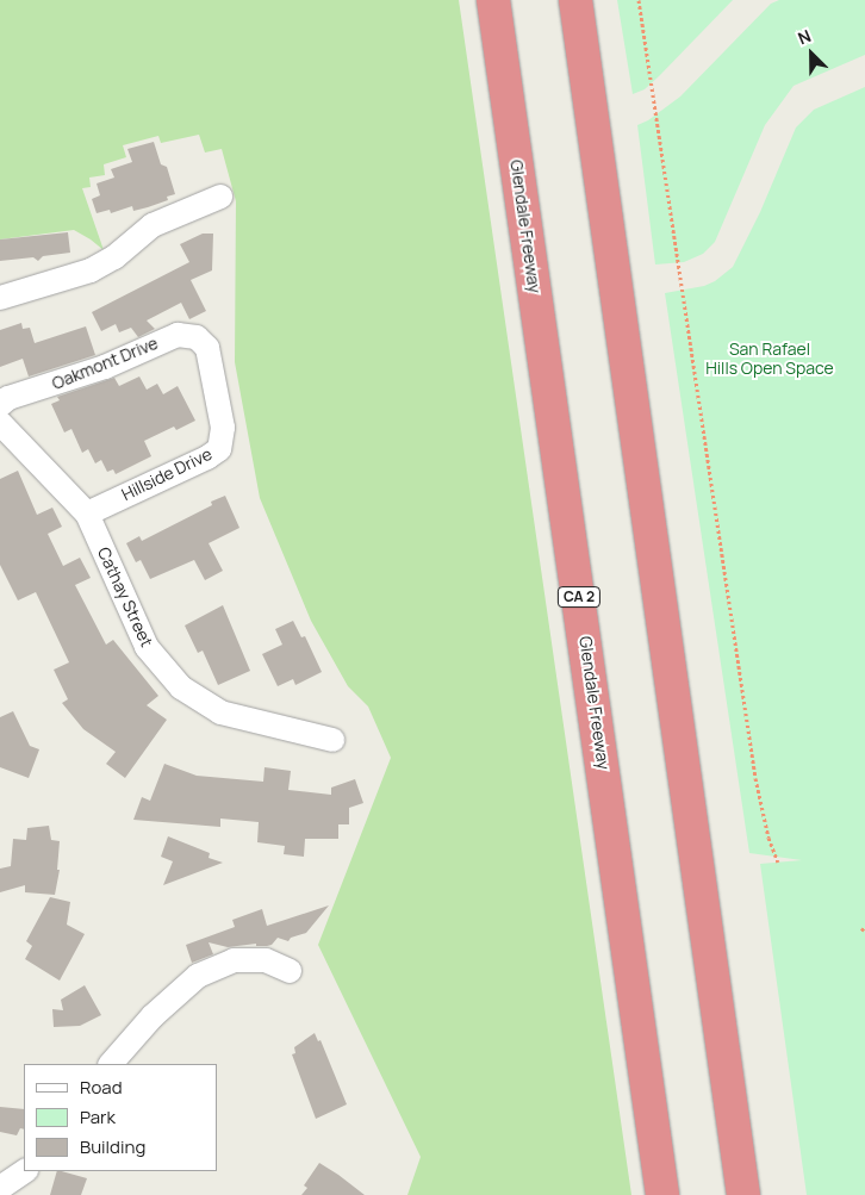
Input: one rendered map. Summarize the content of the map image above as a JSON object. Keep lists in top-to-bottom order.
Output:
{
  "streets": {
    "highway": ["Glendale Freeway", "CA 2"],
    "street": ["Oakmont Drive", "Hillside Drive", "Cathay Street"]
  },
  "crossings": [
    ["Oakmont Drive", "Hillside Drive"],
    ["Oakmont Drive", "Cathay Street"],
    ["Hillside Drive", "Cathay Street"]
  ],
  "parks": ["San Rafael Hills Open Space"],
  "legend": ["Road", "Park", "Building"],
  "north": "top left"
}
